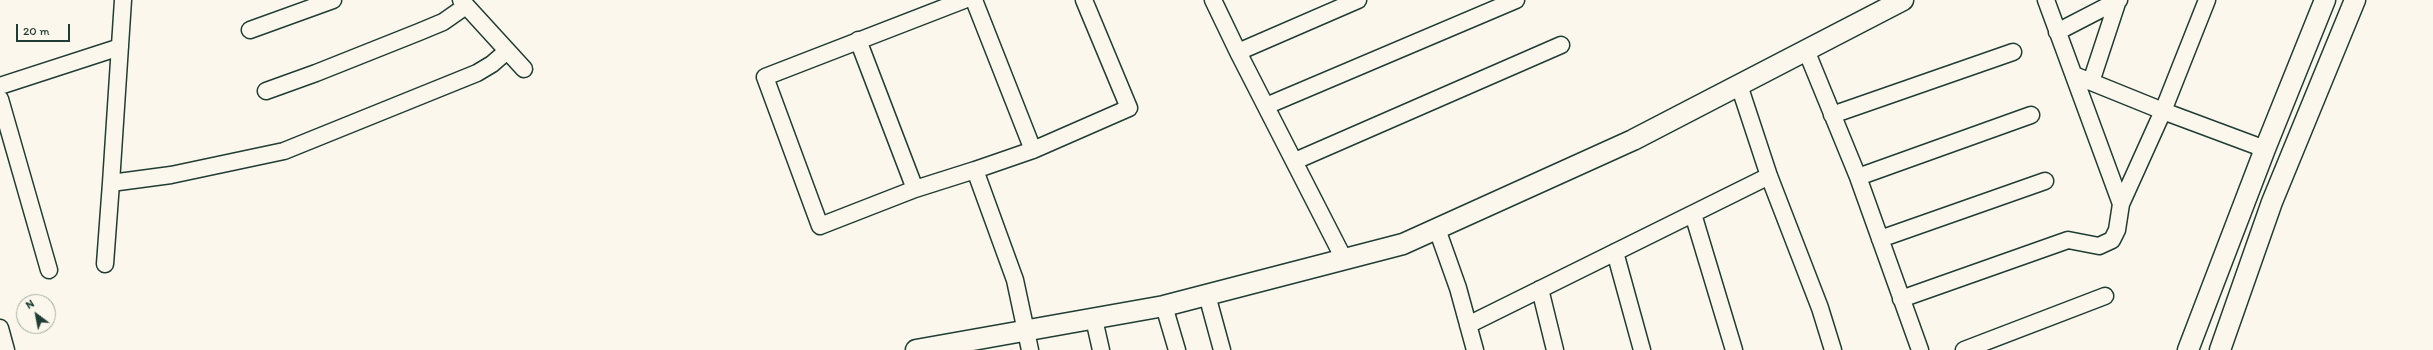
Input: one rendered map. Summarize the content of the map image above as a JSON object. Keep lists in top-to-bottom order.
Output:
{
  "scale_bar": "20 m",
  "north": "top left"
}
